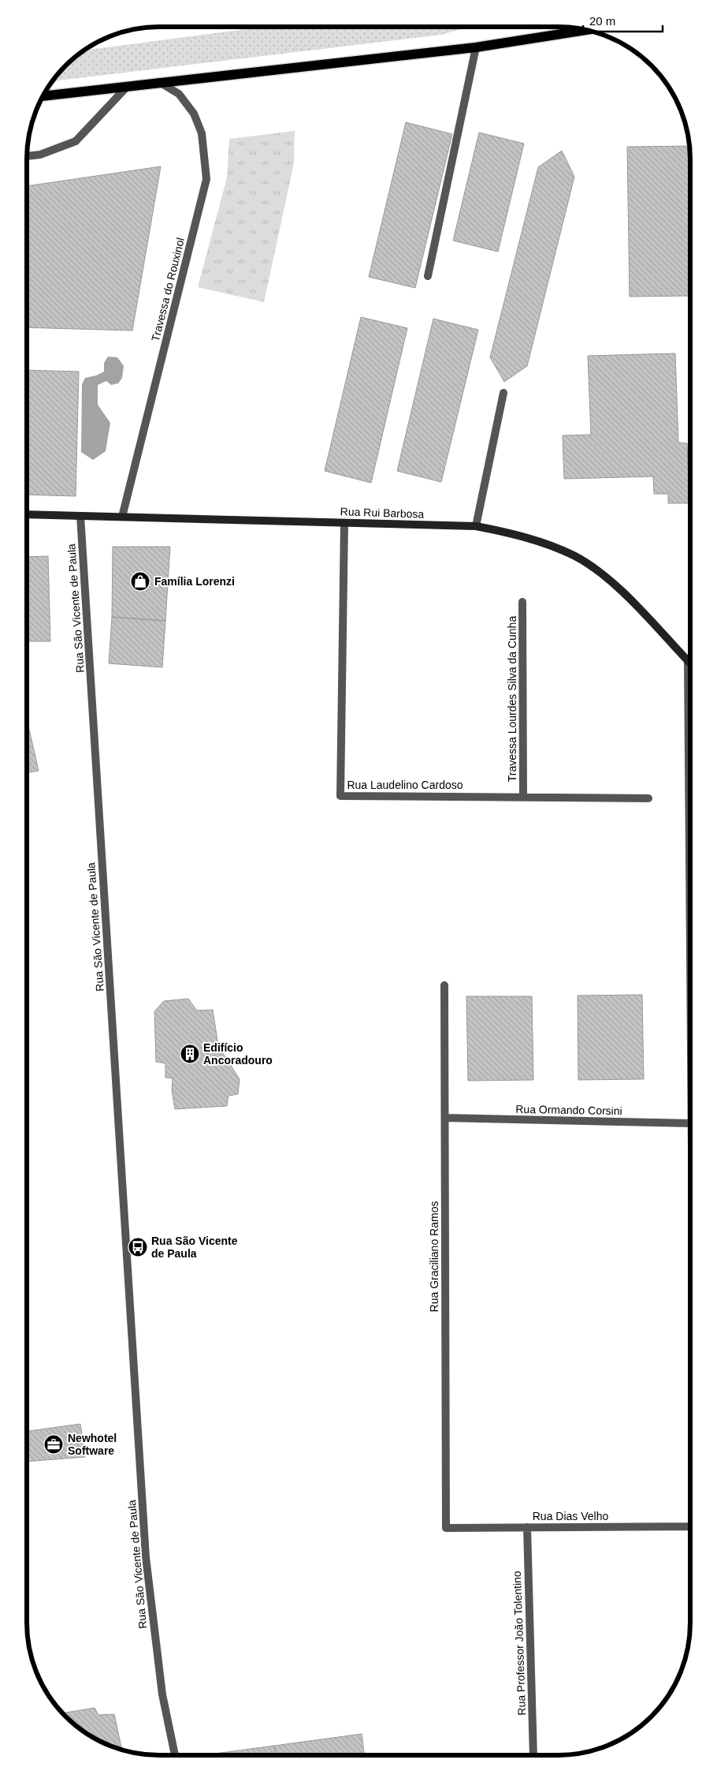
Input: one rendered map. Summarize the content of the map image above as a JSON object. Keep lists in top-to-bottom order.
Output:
{
  "streets": {
    "main road": ["Rua Rui Barbosa"],
    "street": [
      "Travessa do Rouxinol",
      "Rua São Vicente de Paula",
      "Travessa Lourdes Silva da Cunha",
      "Rua Laudelino Cardoso",
      "Rua Ormando Corsini",
      "Rua Graciliano Ramos",
      "Rua Dias Velho",
      "Rua Professor João Tolentino"
    ]
  },
  "crossings": [
    ["Travessa do Rouxinol", "Rua Rui Barbosa"],
    ["Rua Rui Barbosa", "Rua São Vicente de Paula"],
    ["Rua Rui Barbosa", "Rua Laudelino Cardoso"],
    ["Travessa Lourdes Silva da Cunha", "Rua Laudelino Cardoso"],
    ["Rua Ormando Corsini", "Rua Graciliano Ramos"],
    ["Rua Graciliano Ramos", "Rua Dias Velho"],
    ["Rua Dias Velho", "Rua Professor João Tolentino"]
  ],
  "places": {
    "shop": ["Família Lorenzi"],
    "building": ["Edifício Ancoradouro"],
    "bus stop": ["Rua São Vicente de Paula"],
    "office": ["Newhotel Software"]
  },
  "scale_bar": "20 m"
}
